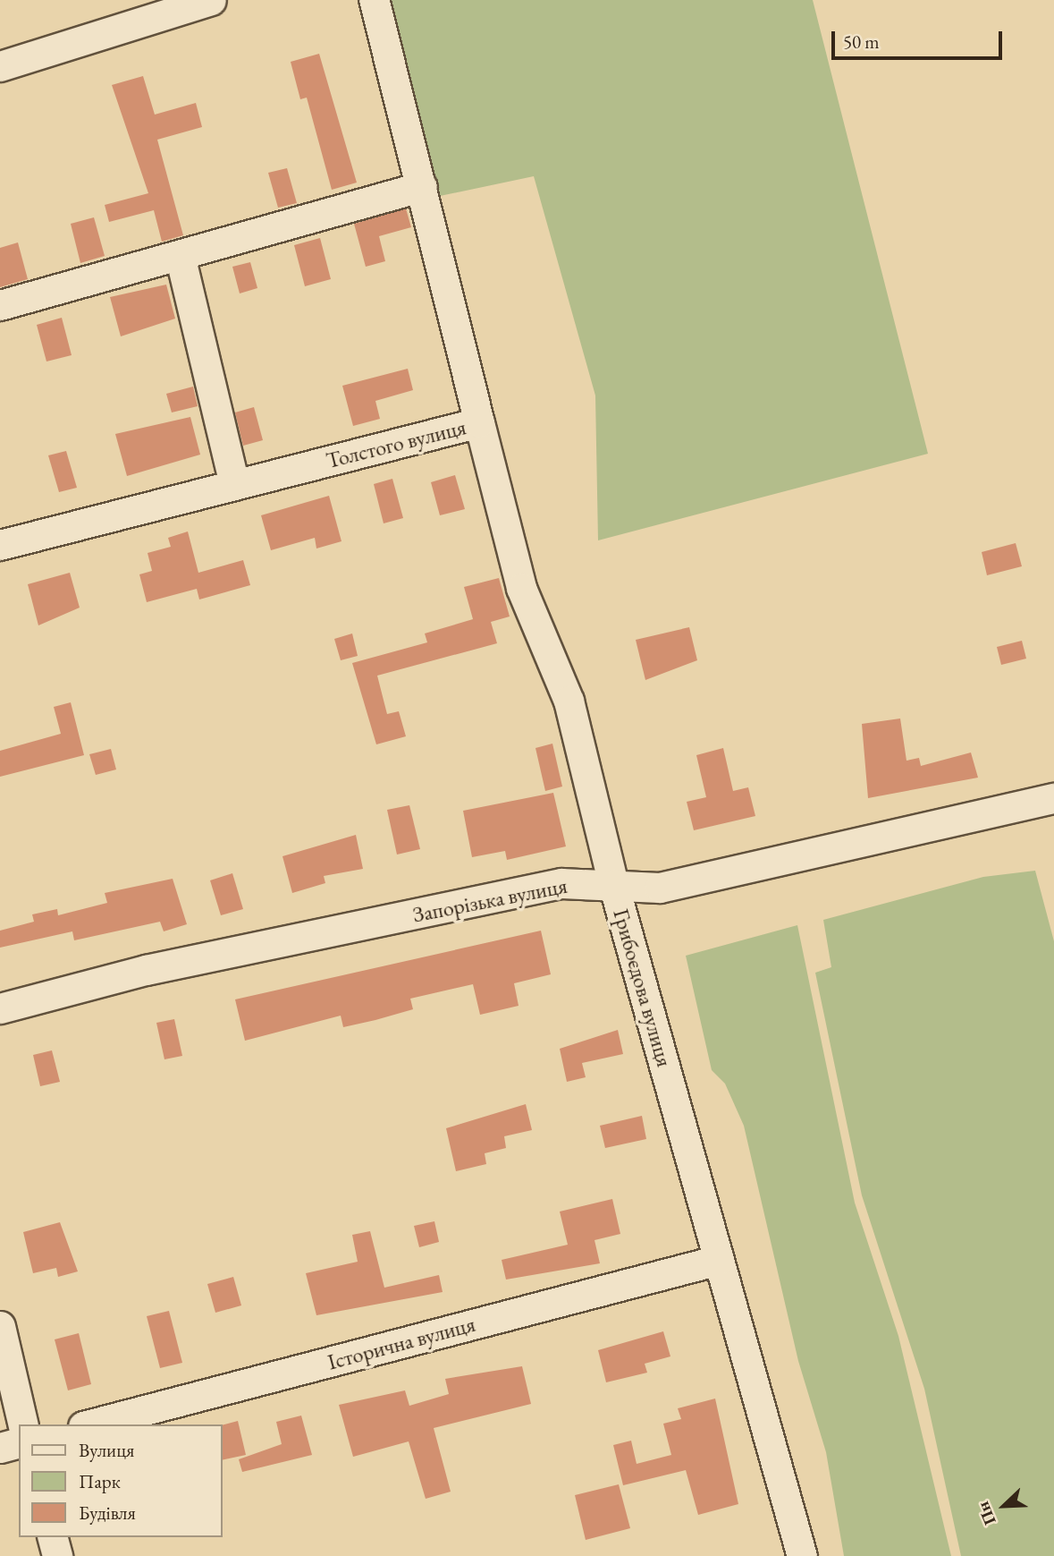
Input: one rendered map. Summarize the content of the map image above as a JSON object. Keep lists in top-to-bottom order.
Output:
{
  "streets": {
    "street": [
      "Толстого вулиця",
      "Запорізька вулиця",
      "Грибоєдова вулиця",
      "Історична вулиця"
    ]
  },
  "crossings": [
    ["Толстого вулиця", "Грибоєдова вулиця"],
    ["Запорізька вулиця", "Грибоєдова вулиця"],
    ["Грибоєдова вулиця", "Історична вулиця"]
  ],
  "legend": ["Вулиця", "Парк", "Будівля"],
  "scale_bar": "50 m",
  "north": "bottom left"
}
